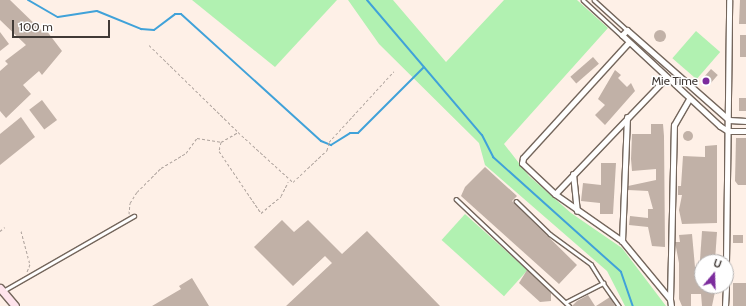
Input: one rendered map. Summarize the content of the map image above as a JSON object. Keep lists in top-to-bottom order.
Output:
{
  "places": ["Mie Time"],
  "scale_bar": "100 m",
  "north": "top"
}
